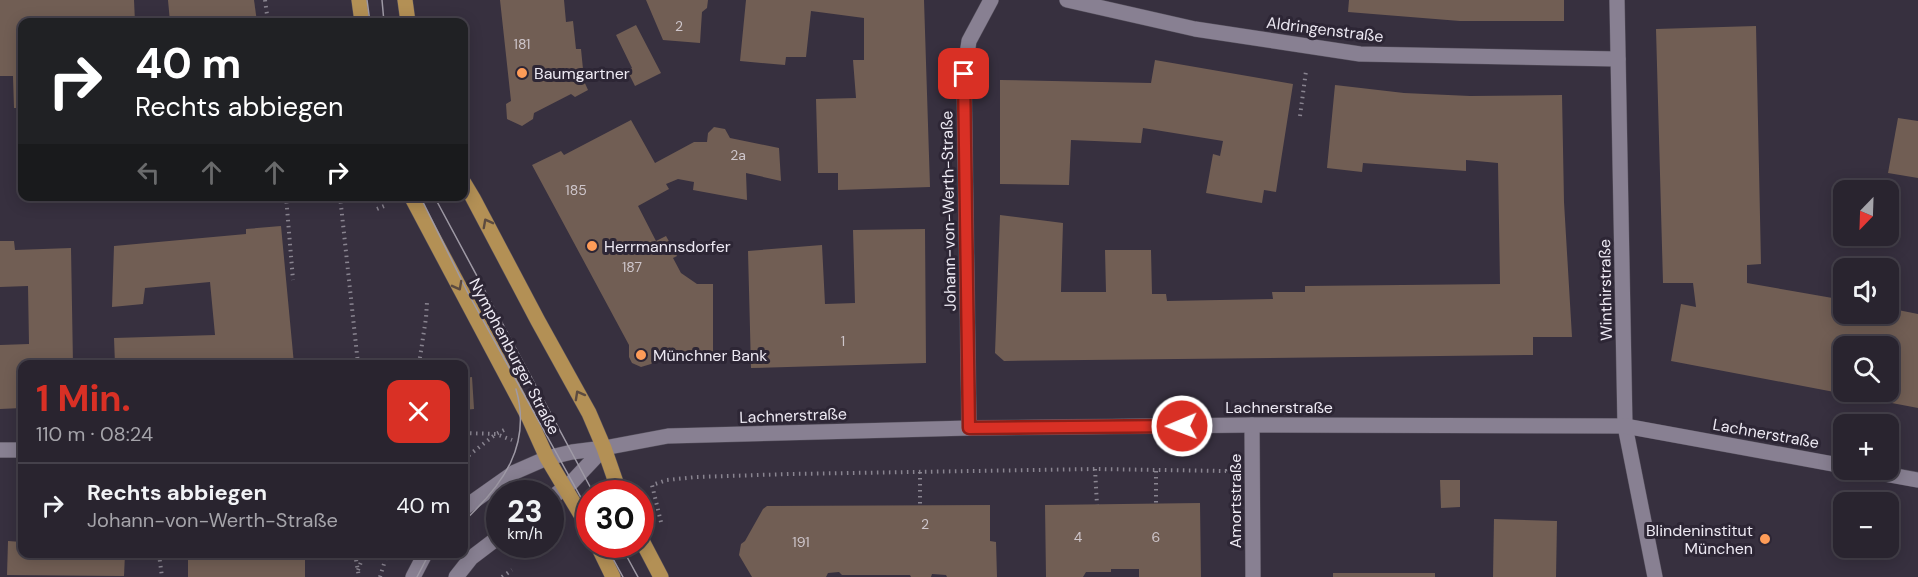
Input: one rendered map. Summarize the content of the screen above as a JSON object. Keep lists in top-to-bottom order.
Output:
{
  "streets": {
    "main road": ["Nymphenburger Straße"],
    "street": [
      "Aldringenstraße",
      "Johann-von-Werth-Straße",
      "Winthirstraße",
      "Lachnerstraße",
      "Amortstraße"
    ]
  },
  "crossings": [
    ["Aldringenstraße", "Winthirstraße"],
    ["Johann-von-Werth-Straße", "Lachnerstraße"],
    ["Winthirstraße", "Lachnerstraße"],
    ["Nymphenburger Straße", "Lachnerstraße"],
    ["Lachnerstraße", "Amortstraße"]
  ],
  "places": [
    "Baumgartner",
    "Herrmannsdorfer",
    "Münchner Bank",
    "Blindeninstitut München"
  ],
  "house_numbers": [
    "2",
    "181",
    "2a",
    "185",
    "187",
    "1",
    "2",
    "4",
    "6",
    "191"
  ],
  "north": "bottom left",
  "page": {
    "turn": ["40 m", "Rechts abbiegen"],
    "map_buttons": ["+", "−"],
    "heading": ["1 Min.", "110 m · 08:24"],
    "list": [
      {
        "name": "Rechts abbiegen",
        "note": "Johann-von-Werth-Straße",
        "value": "40 m"
      }
    ],
    "speed": "23 km/h",
    "limit": "30"
  }
}
